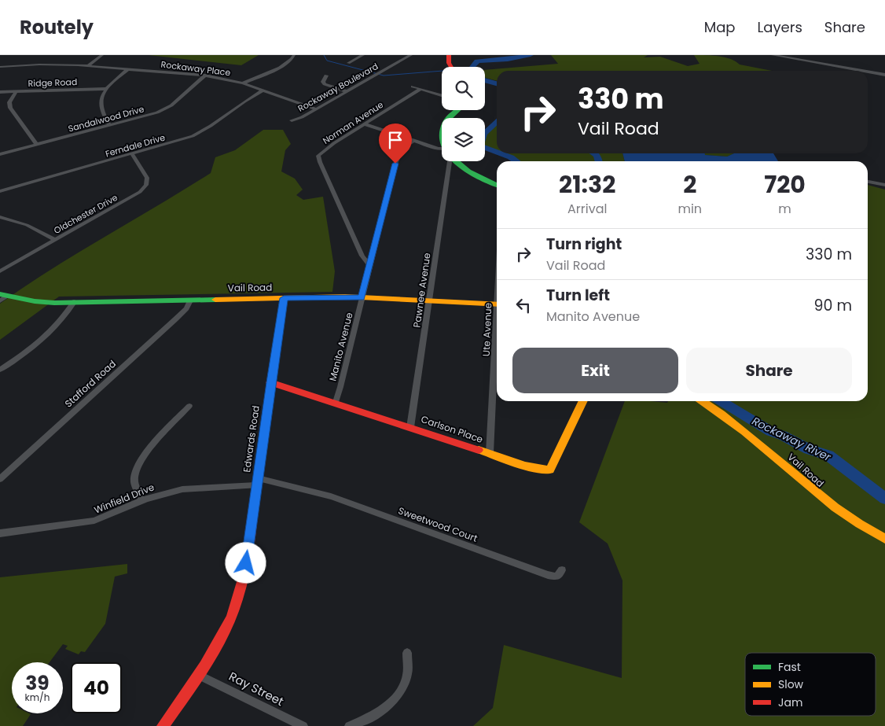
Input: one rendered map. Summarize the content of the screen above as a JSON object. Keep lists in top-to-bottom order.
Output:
{
  "streets": {
    "street": [
      "Rockaway Place",
      "Ridge Road",
      "Rockaway Boulevard",
      "Sandalwood Drive",
      "Norman Avenue",
      "Ferndale Drive",
      "Oldchester Drive",
      "Vail Road",
      "Pawnee Avenue",
      "Ute Avenue",
      "Manito Avenue",
      "Stafford Road",
      "Carlson Place",
      "Edwards Road",
      "Winfield Drive",
      "Sweetwood Court",
      "Ray Street"
    ]
  },
  "crossings": [
    ["Rockaway Place", "Rockaway Boulevard"],
    ["Rockaway Place", "Sandalwood Drive"],
    ["Rockaway Place", "Ferndale Drive"],
    ["Norman Avenue", "Manito Avenue"],
    ["Ferndale Drive", "Oldchester Drive"],
    ["Vail Road", "Pawnee Avenue"],
    ["Vail Road", "Manito Avenue"],
    ["Vail Road", "Stafford Road"],
    ["Vail Road", "Edwards Road"],
    ["Pawnee Avenue", "Carlson Place"],
    ["Ute Avenue", "Carlson Place"],
    ["Manito Avenue", "Carlson Place"],
    ["Carlson Place", "Edwards Road"],
    ["Edwards Road", "Winfield Drive"],
    ["Edwards Road", "Ray Street"],
    ["Winfield Drive", "Sweetwood Court"]
  ],
  "water": ["Rockaway River"],
  "legend": ["Fast", "Slow", "Jam"],
  "page": {
    "header": "Routely",
    "nav": ["Map", "Layers", "Share"],
    "turn": ["330 m", "Vail Road"],
    "eta": [
      "21:32",
      "Arrival",
      "2",
      "min",
      "720",
      "m"
    ],
    "list": [
      {
        "name": "Turn right",
        "note": "Vail Road",
        "value": "330 m"
      },
      {
        "name": "Turn left",
        "note": "Manito Avenue",
        "value": "90 m"
      }
    ],
    "buttons": ["Exit", "Share"],
    "speed": "39 km/h",
    "limit": "40"
  }
}
